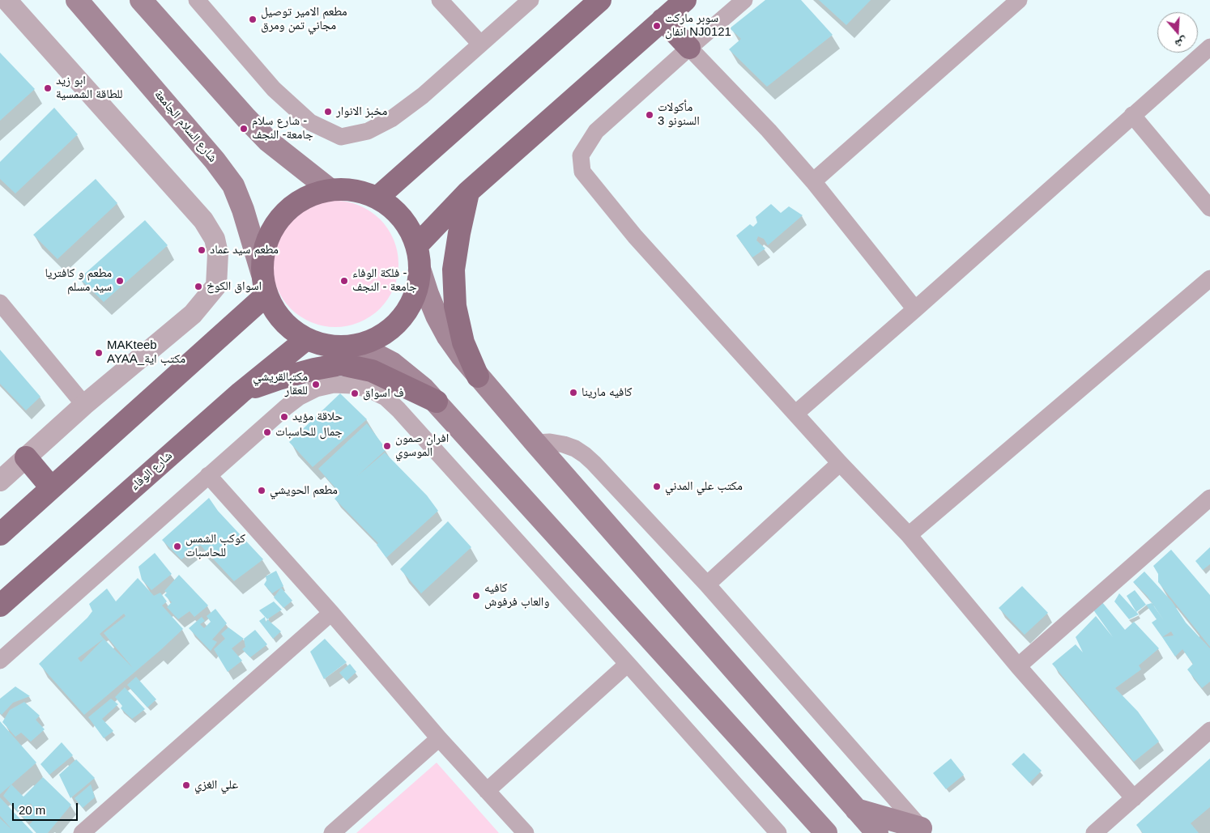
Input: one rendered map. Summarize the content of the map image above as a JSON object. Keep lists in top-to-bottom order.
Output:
{
  "streets": {
    "main road": ["شارع السلام الجامعة", "شارع الوفاء"]
  },
  "places": [
    "مطعم الامير توصيل مجاني تمن ومرق",
    "سوبر ماركت انفان NJ0121",
    "ابو زيد للطاقة الشمسية",
    "مخبز الانوار",
    "مأكولات السنونو 3",
    "شارع سلام - جامعة- النجف",
    "مطعم سيد عماد",
    "مطعم و كافتريا سيد مسلم",
    "فلكة الوفاء - جامعة - النجف",
    "اسواق الكوخ",
    "MAKteeb AYAA_مكتب اية",
    "مكتبالقريشي للعقار",
    "كافيه مارينا",
    "ف اسواق",
    "حلاقة مؤيد",
    "جمال للحاسبات",
    "افران صمون الموسوي",
    "مكتب علي المدني",
    "مطعم الحويشي",
    "كوكب الشمس للحاسبات",
    "كافيه والعاب فرفوش",
    "علي الغزي"
  ],
  "scale_bar": "20 m",
  "north": "bottom"
}
